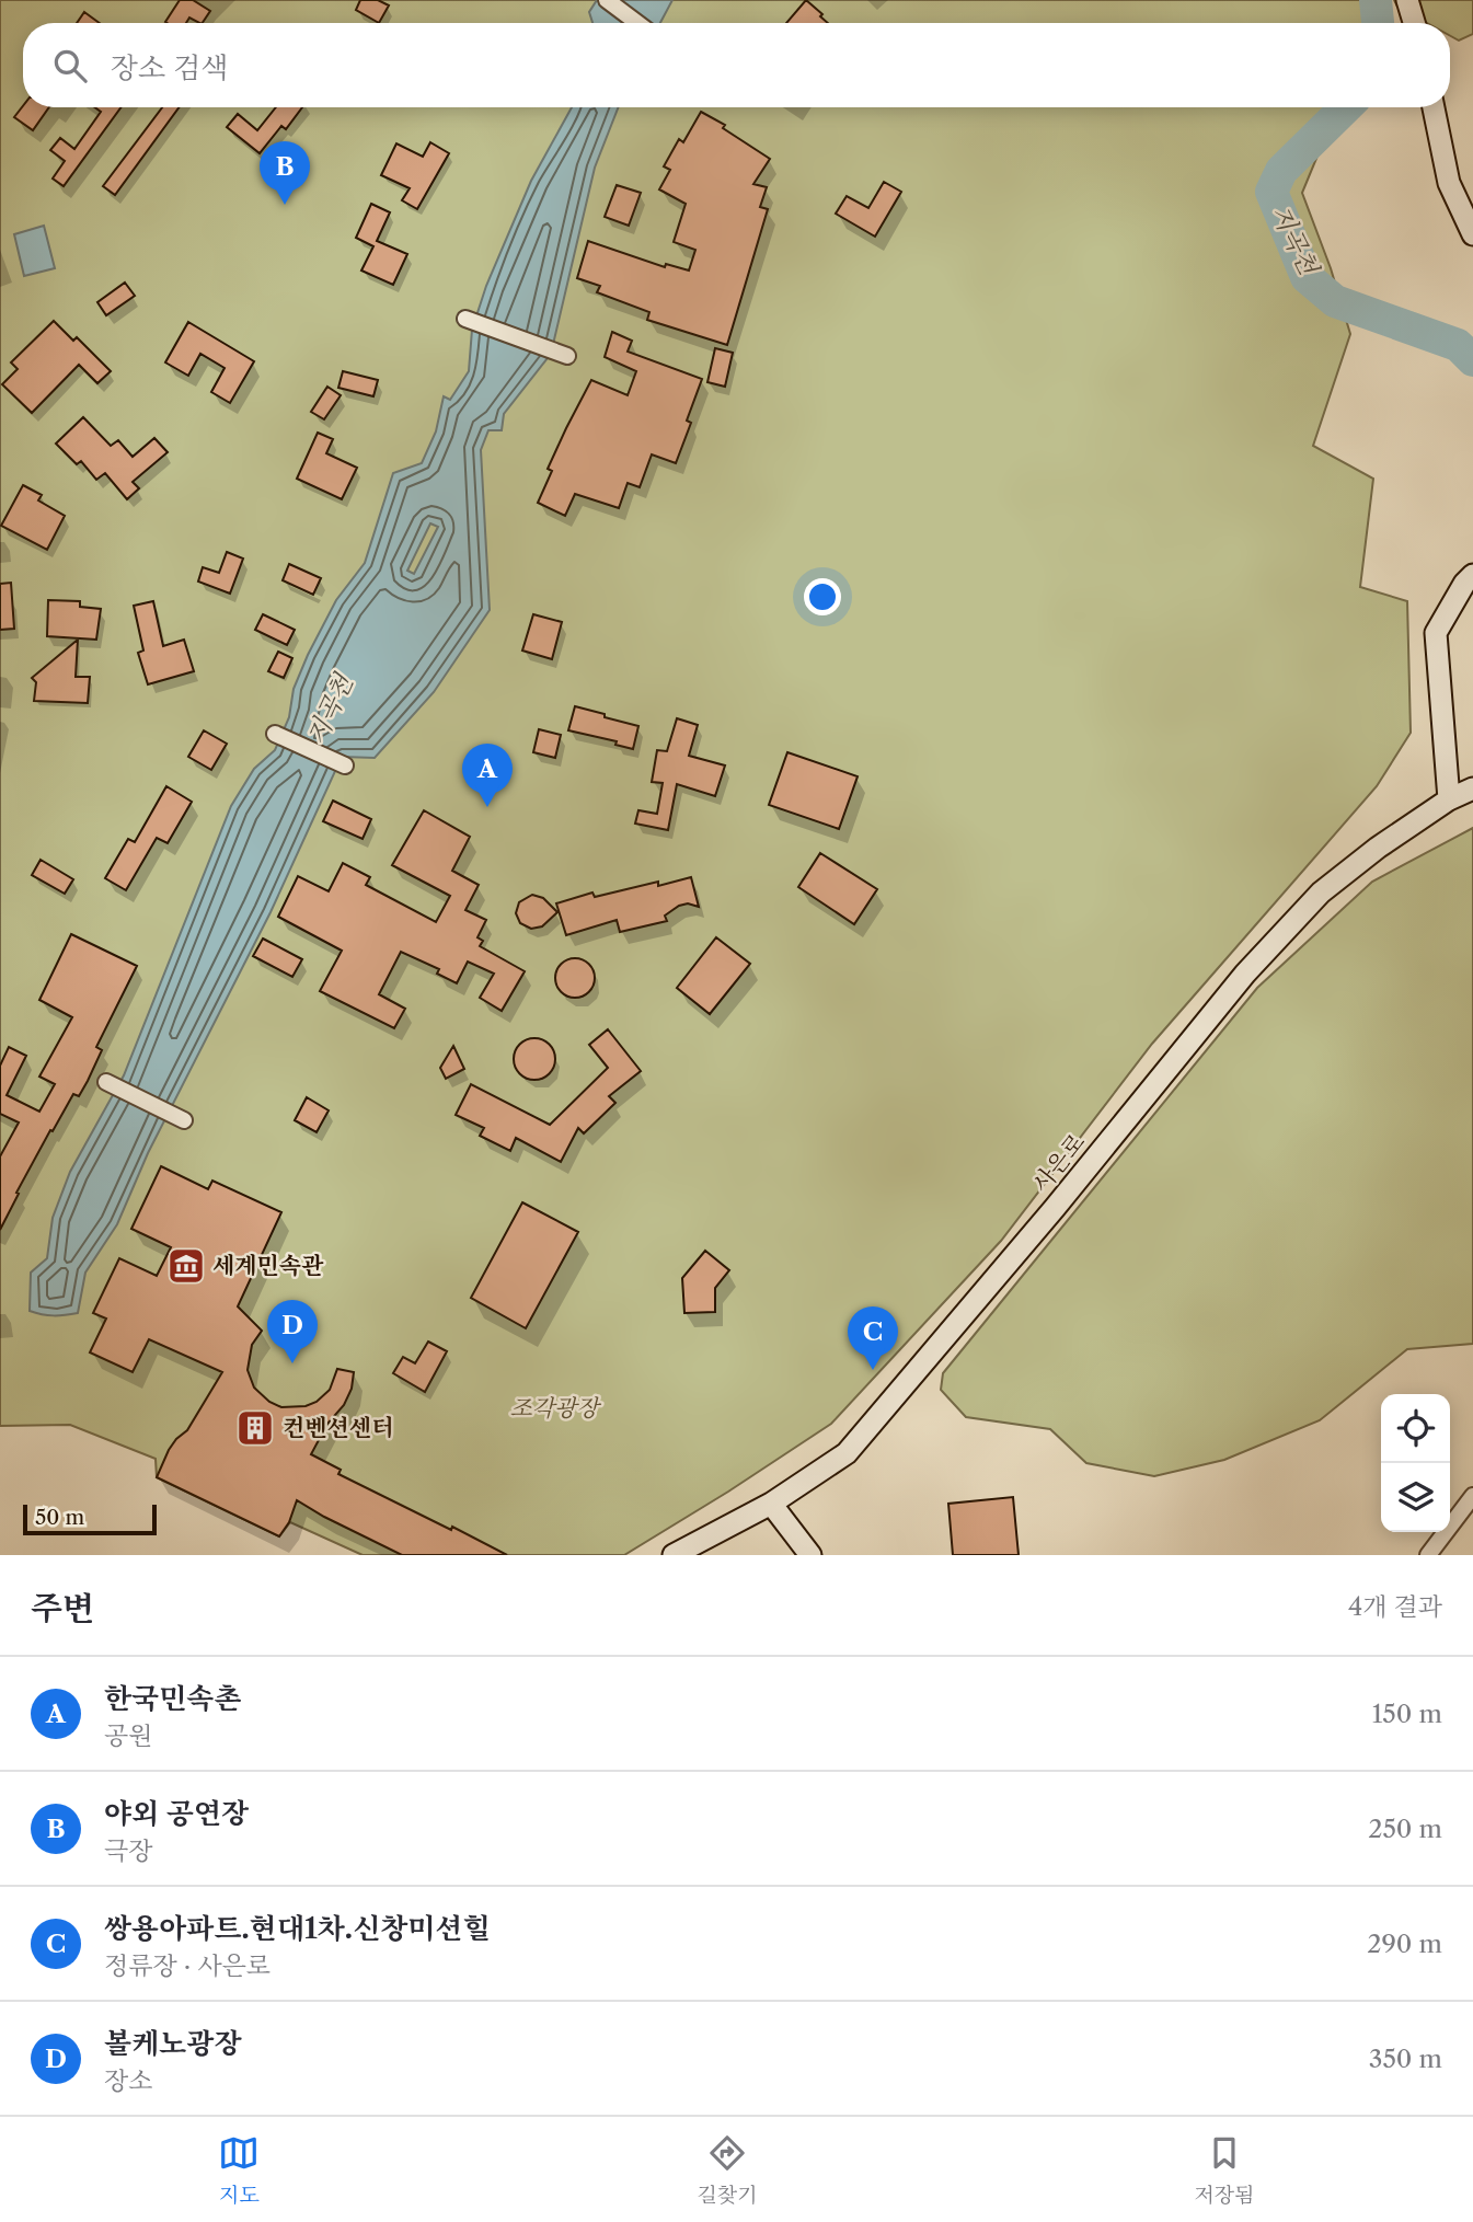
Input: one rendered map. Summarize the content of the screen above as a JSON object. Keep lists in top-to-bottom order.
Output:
{
  "streets": {
    "main road": ["사은로"]
  },
  "water": ["지곡천"],
  "parks": ["조각광장"],
  "places": {
    "museum": ["세계민속관"],
    "building": ["컨벤션센터"]
  },
  "scale_bar": "50 m",
  "page": {
    "search": "장소 검색",
    "pins": [
      "B",
      "A",
      "D",
      "C"
    ],
    "scale": "50 m",
    "heading": ["주변", "4개 결과"],
    "list": [
      {
        "mark": "A",
        "name": "한국민속촌",
        "note": "공원",
        "value": "150 m"
      },
      {
        "mark": "B",
        "name": "야외 공연장",
        "note": "극장",
        "value": "250 m"
      },
      {
        "mark": "C",
        "name": "쌍용아파트.현대1차.신창미션힐",
        "note": "정류장 · 사은로",
        "value": "290 m"
      },
      {
        "mark": "D",
        "name": "볼케노광장",
        "note": "장소",
        "value": "350 m"
      }
    ],
    "nav": ["지도", "길찾기", "저장됨"]
  }
}
